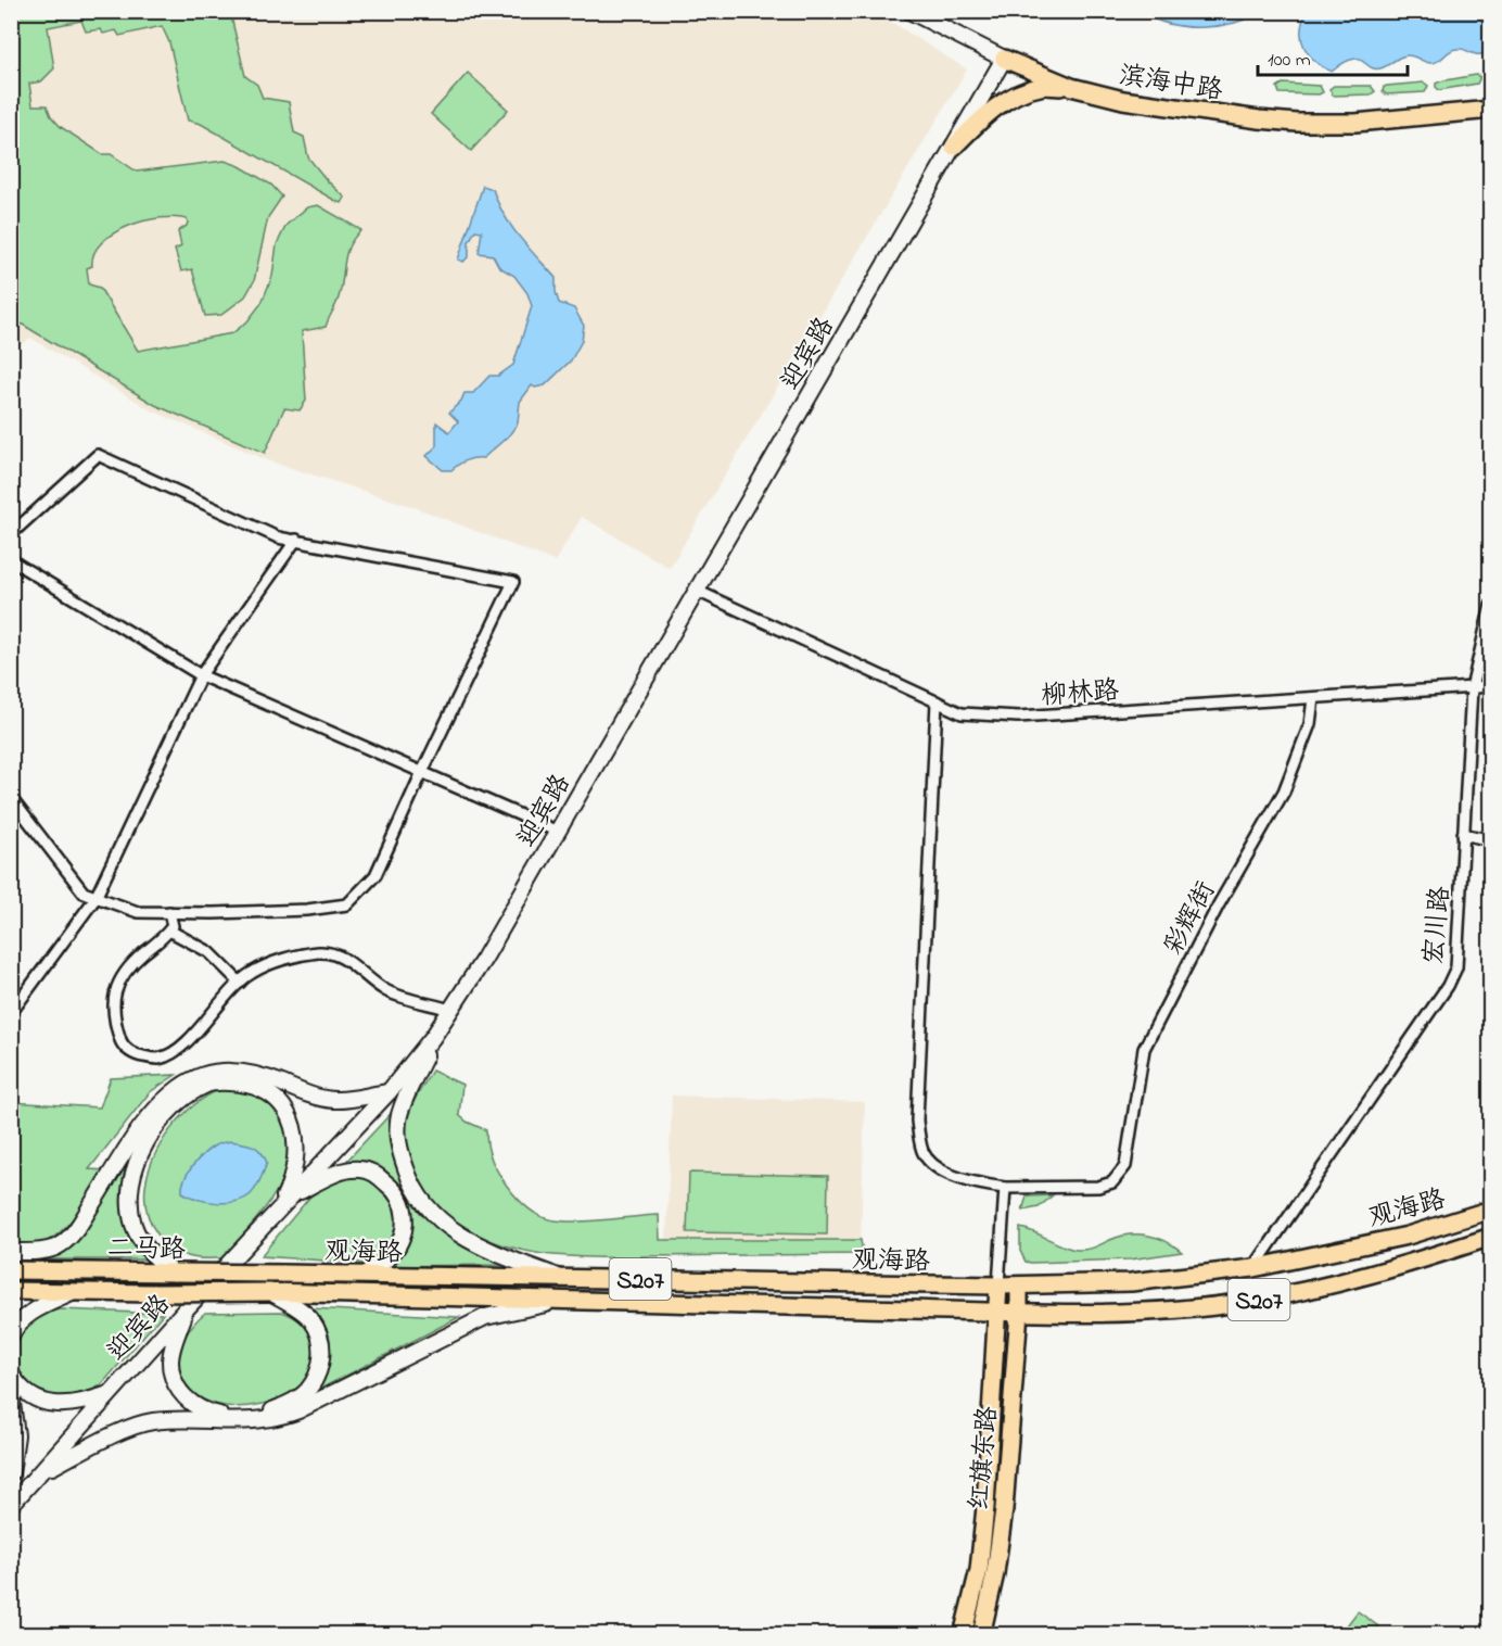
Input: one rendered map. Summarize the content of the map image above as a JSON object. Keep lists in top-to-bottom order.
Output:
{
  "streets": {
    "main road": [
      "滨海中路",
      "迎宾路",
      "观海路",
      "二马路",
      "S207",
      "红旗东路"
    ],
    "street": ["柳林路", "彩辉街", "宏川路"]
  },
  "crossings": [
    ["滨海中路", "迎宾路"],
    ["迎宾路", "柳林路"],
    ["柳林路", "彩辉街"],
    ["柳林路", "宏川路"],
    ["宏川路", "观海路"],
    ["观海路", "二马路"],
    ["观海路", "S207"],
    ["观海路", "红旗东路"],
    ["二马路", "S207"],
    ["S207", "红旗东路"]
  ],
  "scale_bar": "100 m"
}
